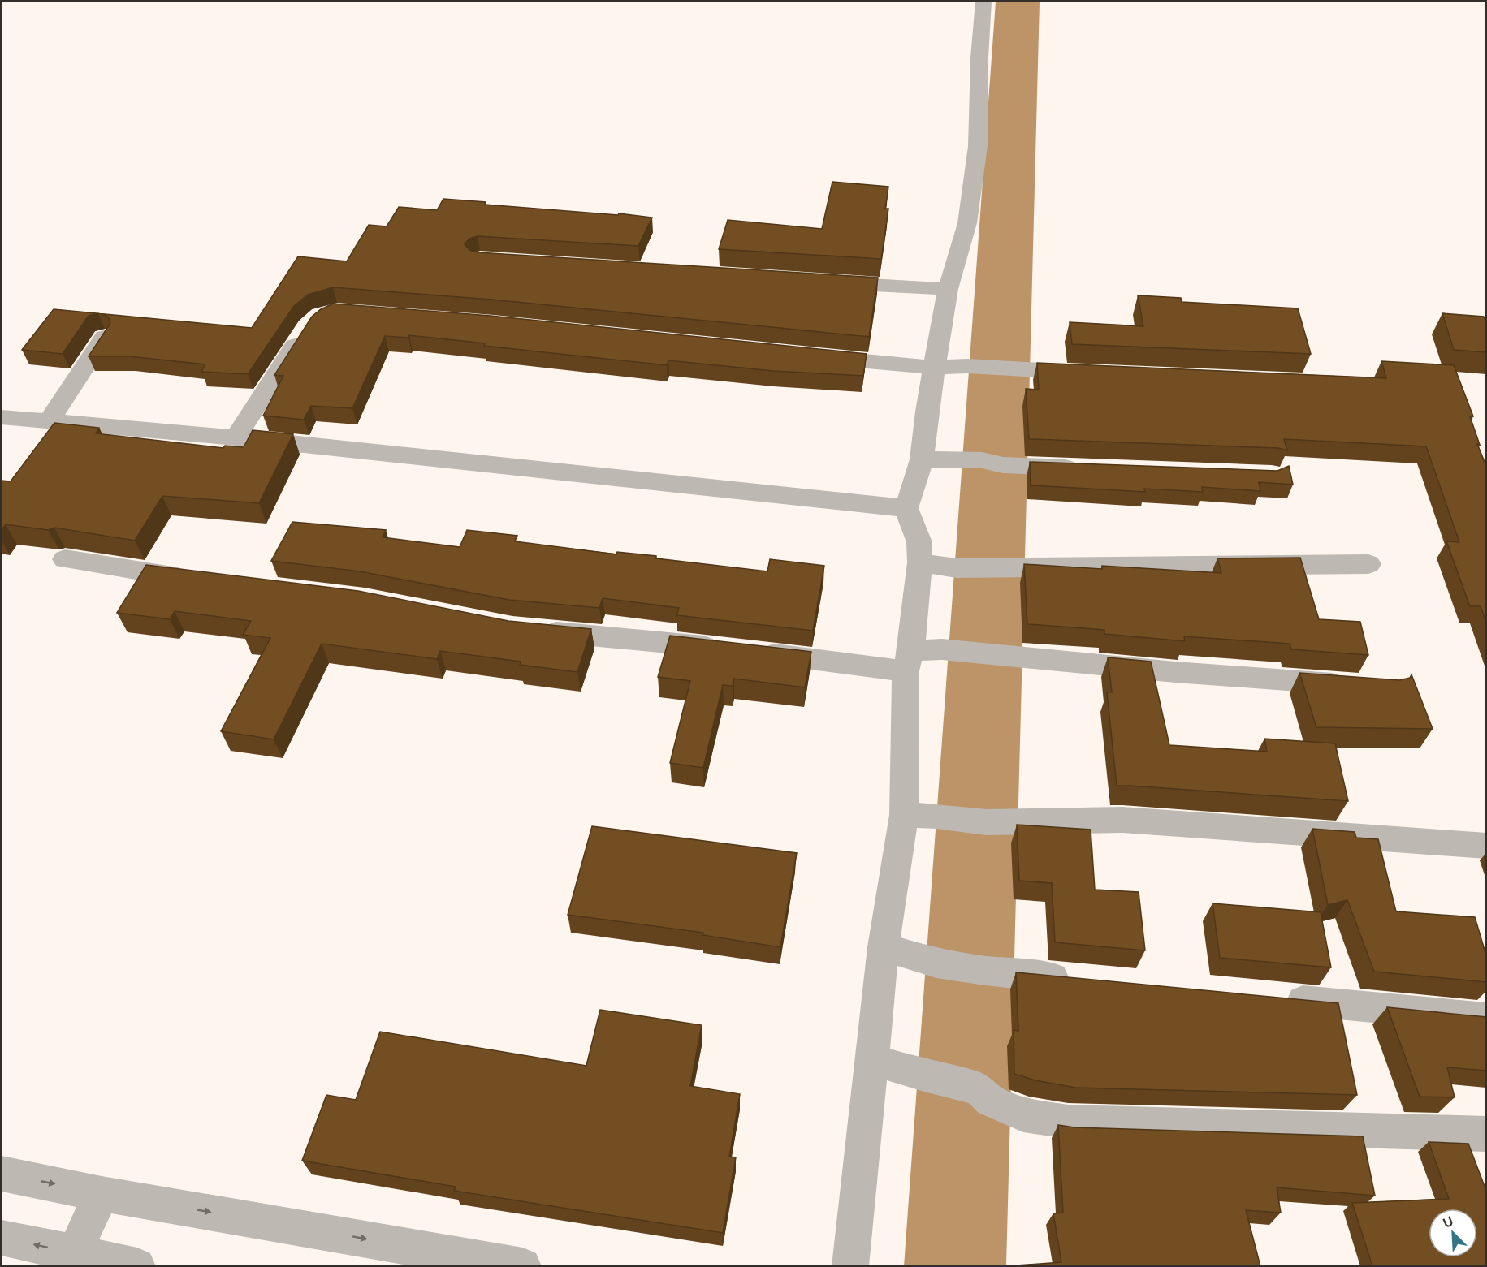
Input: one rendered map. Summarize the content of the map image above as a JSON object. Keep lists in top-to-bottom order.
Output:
{
  "north": "top left"
}
